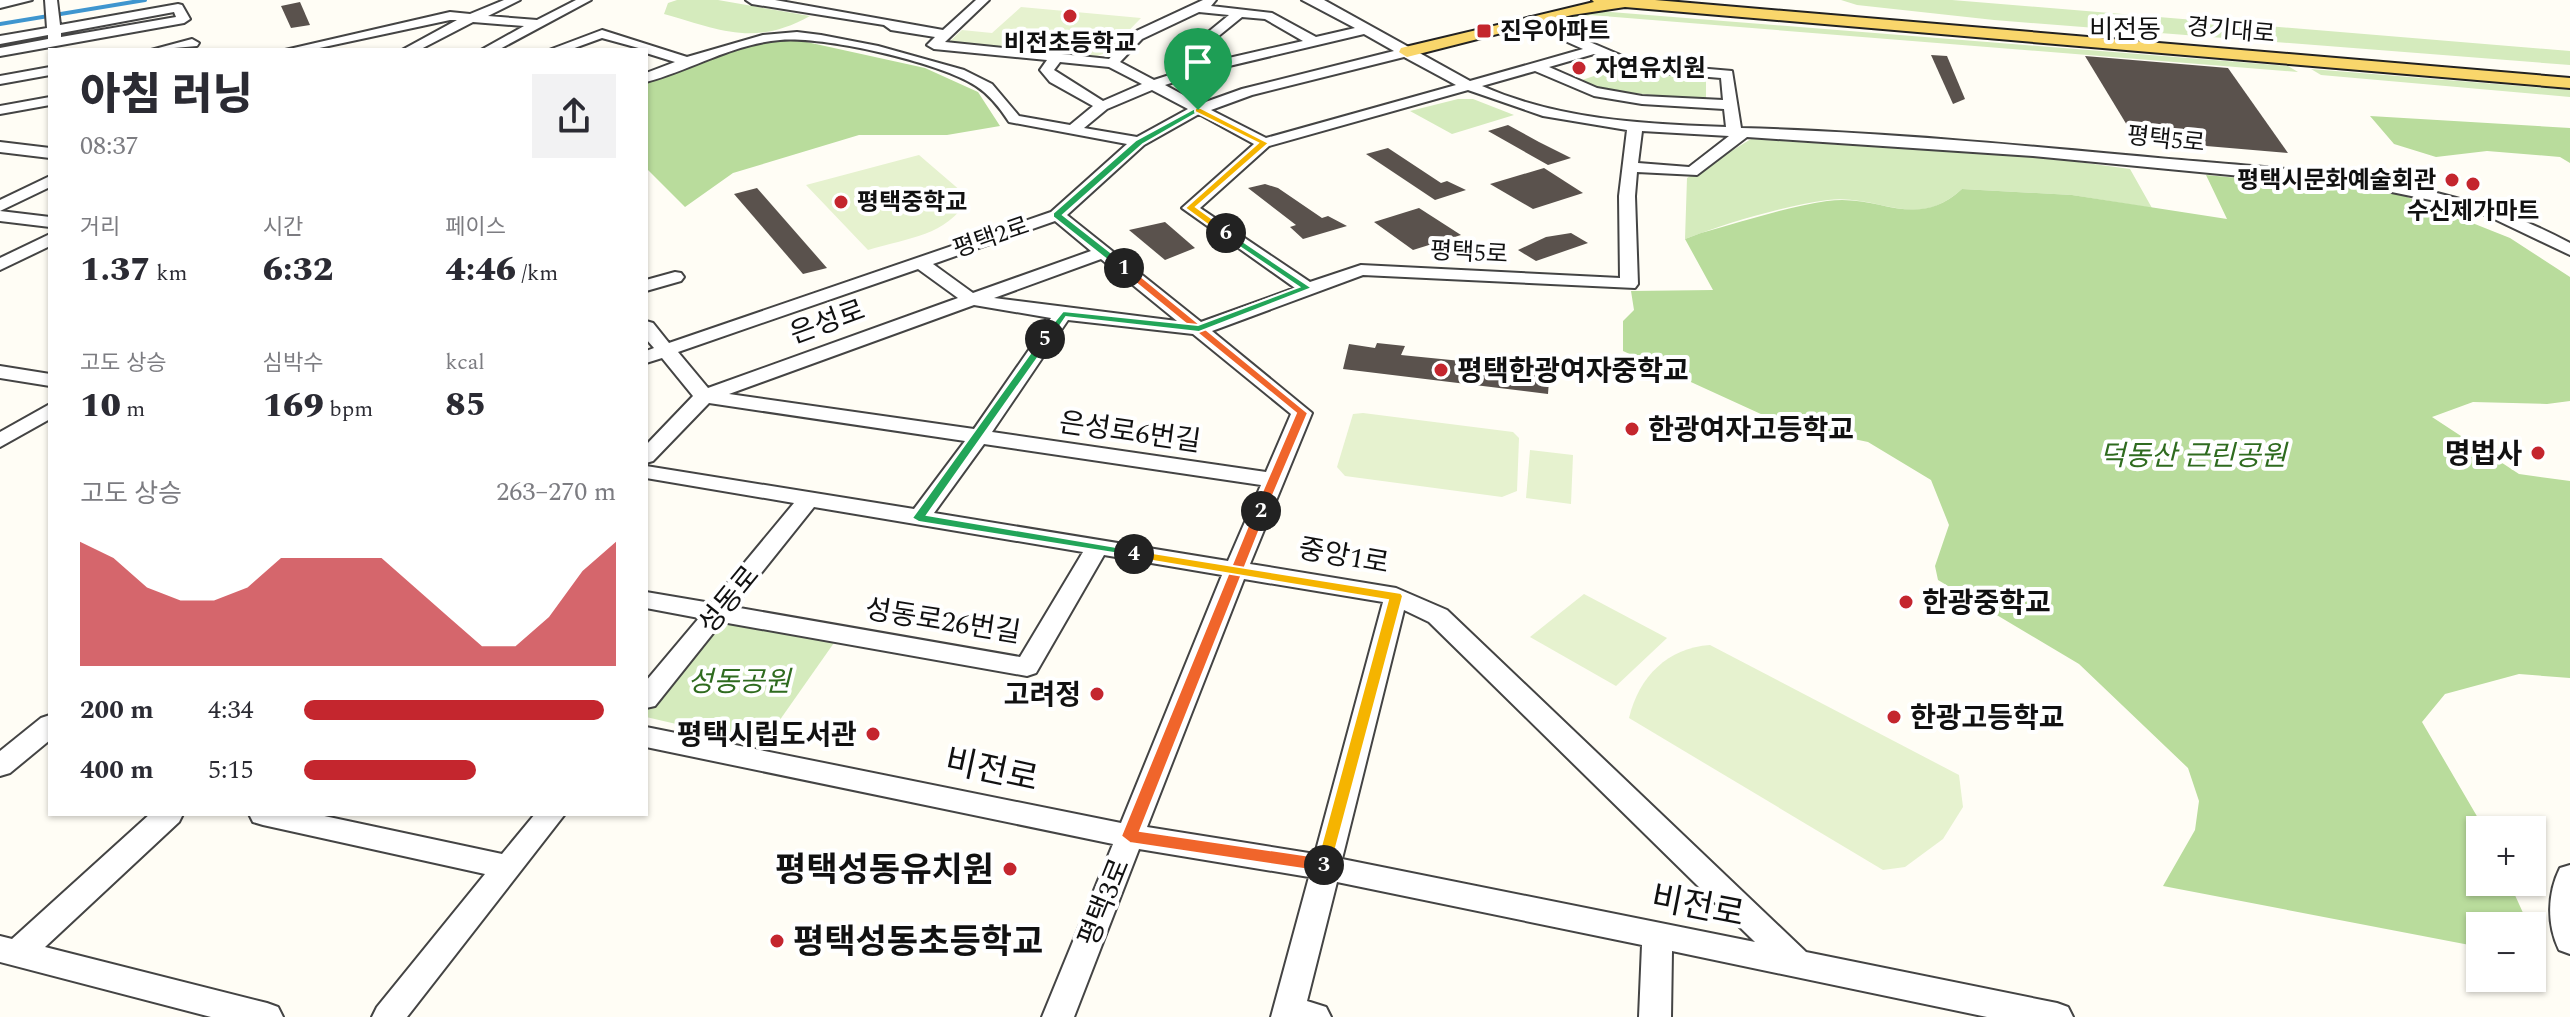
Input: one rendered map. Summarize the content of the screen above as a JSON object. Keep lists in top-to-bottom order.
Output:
{
  "streets": {
    "main road": ["경기대로", "평택2로"],
    "street": [
      "평택5로",
      "은성로",
      "은성로6번길",
      "중앙1로",
      "성동로",
      "성동로26번길",
      "비전로",
      "평택3로"
    ]
  },
  "crossings": [
    ["경기대로", "평택2로"],
    ["평택5로", "평택2로"],
    ["평택5로", "평택3로"],
    ["평택2로", "평택3로"],
    ["은성로", "은성로6번길"],
    ["은성로", "평택3로"],
    ["은성로6번길", "평택3로"],
    ["중앙1로", "성동로"],
    ["중앙1로", "성동로26번길"],
    ["중앙1로", "비전로"],
    ["중앙1로", "평택3로"],
    ["성동로", "성동로26번길"],
    ["비전로", "평택3로"]
  ],
  "districts": ["비전동"],
  "parks": ["덕동산 근린공원", "성동공원"],
  "places": {
    "other": [
      "비전초등학교",
      "자연유치원",
      "평택시문화예술회관",
      "수신제가마트",
      "평택중학교",
      "평택한광여자중학교",
      "한광여자고등학교",
      "명법사",
      "한광중학교",
      "고려정",
      "한광고등학교",
      "평택시립도서관",
      "평택성동유치원",
      "평택성동초등학교"
    ],
    "transit": ["진우아파트"]
  },
  "page": {
    "heading": ["아침 러닝", "08:37"],
    "stats": [
      ["거리", "1.37 km"],
      ["시간", "6:32"],
      ["페이스", "4:46 /km"],
      ["고도 상승", "10 m"],
      ["심박수", "169 bpm"],
      ["kcal", "85"]
    ],
    "pins": [
      "6",
      "1",
      "5",
      "2",
      "4",
      "3"
    ],
    "chart": ["고도 상승", "263–270 m"],
    "list": [
      {
        "name": "200 m",
        "note": "4:34"
      },
      {
        "name": "400 m",
        "note": "5:15"
      }
    ],
    "map_buttons": ["+", "−"]
  }
}
